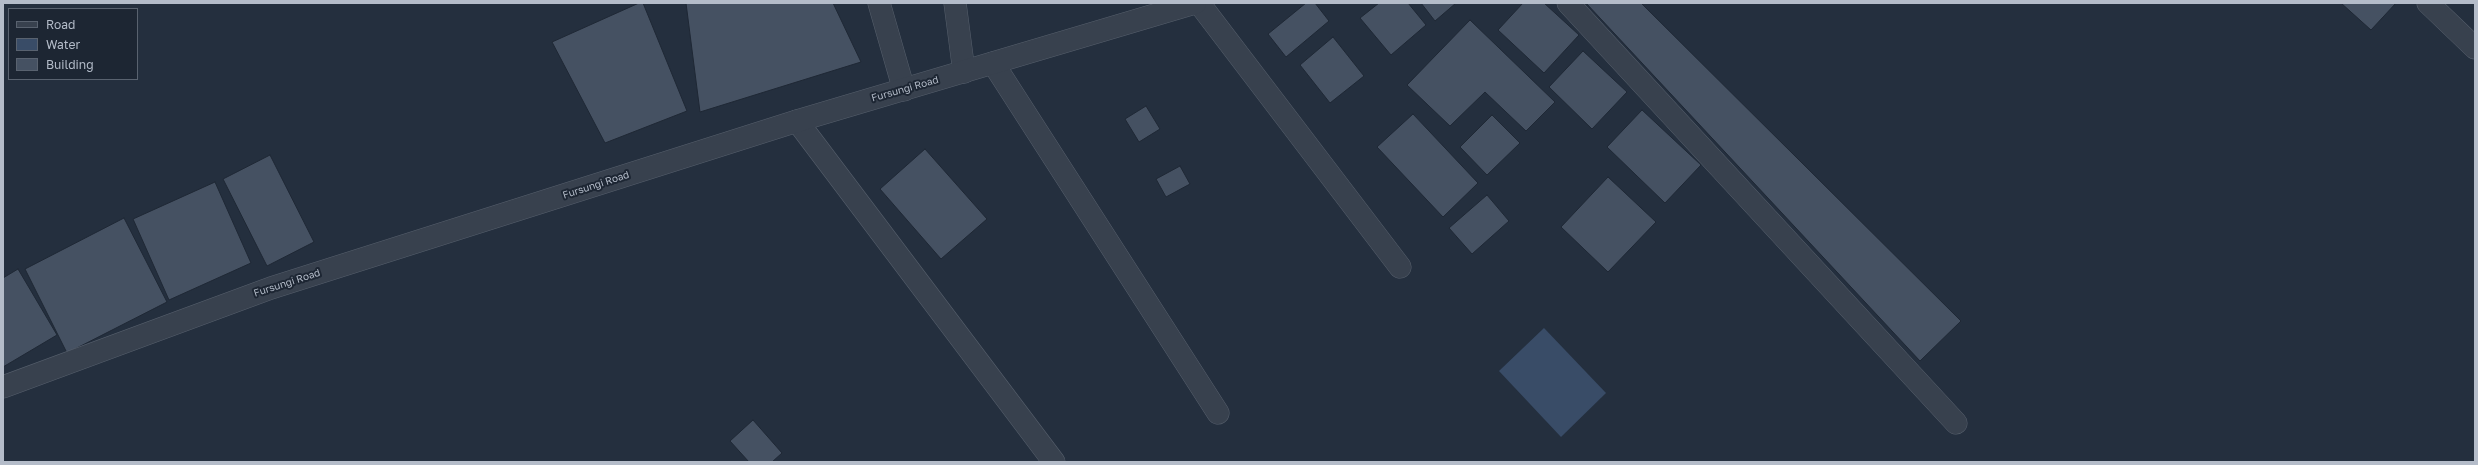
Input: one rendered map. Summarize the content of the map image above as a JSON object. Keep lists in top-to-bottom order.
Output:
{
  "streets": {
    "street": ["Fursungi Road"]
  },
  "legend": ["Road", "Water", "Building"]
}
